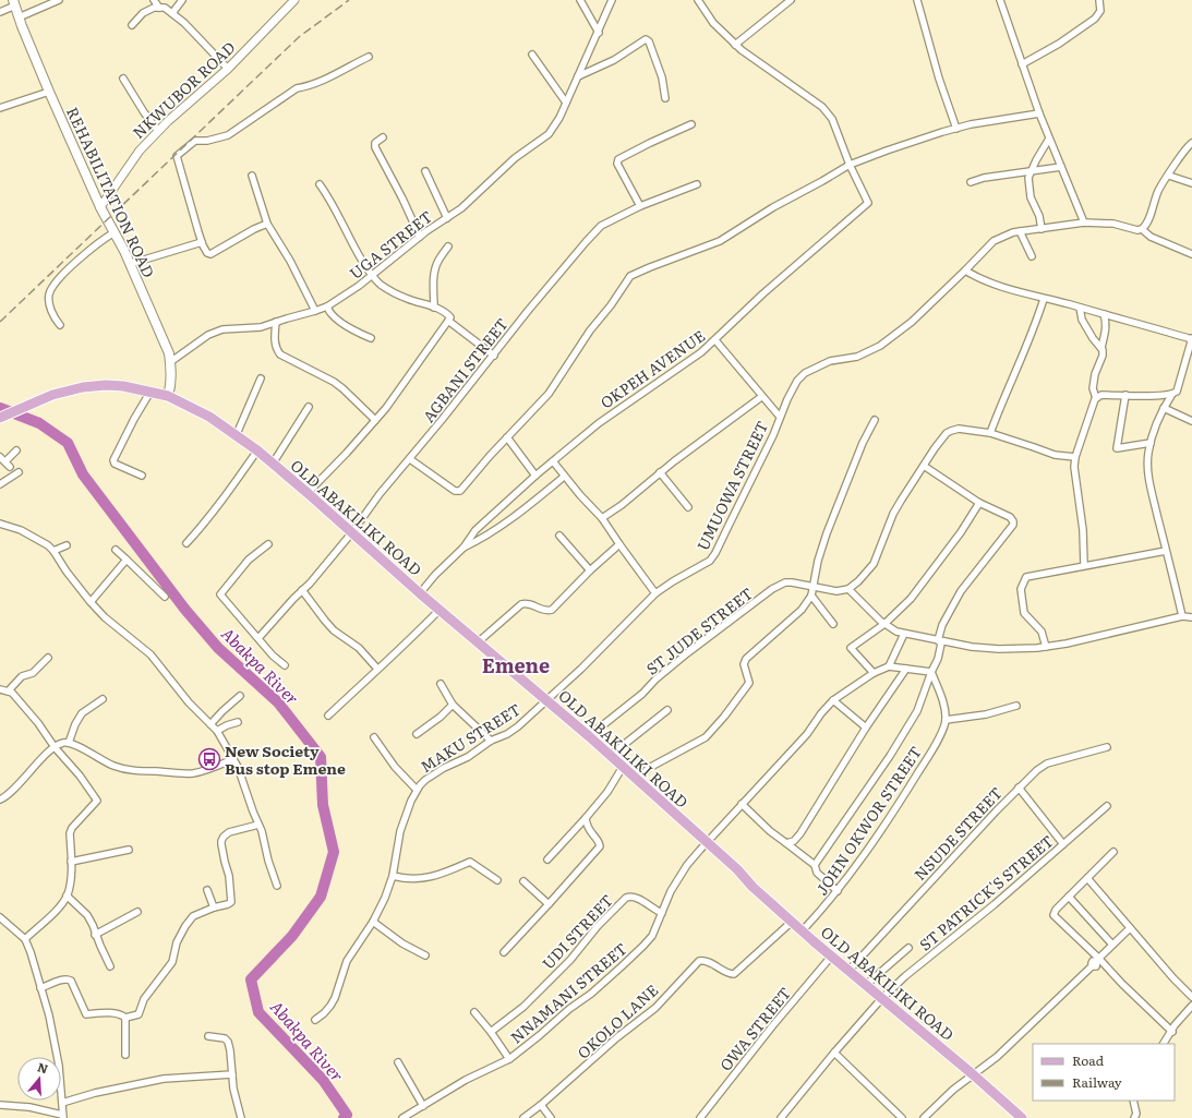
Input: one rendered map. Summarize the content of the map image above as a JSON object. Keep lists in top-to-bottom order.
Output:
{
  "streets": {
    "main road": ["REHABILITATION ROAD", "OLD ABAKILIKI ROAD"],
    "street": [
      "NKWUBOR ROAD",
      "UGA STREET",
      "OKPEH AVENUE",
      "AGBANI STREET",
      "UMUOWA STREET",
      "ST JUDE STREET",
      "MAKU STREET",
      "JOHN OKWOR STREET",
      "NSUDE STREET",
      "ST PATRICK'S STREET",
      "UDI STREET",
      "NNAMANI STREET",
      "OKOLO LANE",
      "OWA STREET"
    ]
  },
  "crossings": [
    ["NKWUBOR ROAD", "REHABILITATION ROAD"],
    ["REHABILITATION ROAD", "UGA STREET"],
    ["REHABILITATION ROAD", "OLD ABAKILIKI ROAD"],
    ["AGBANI STREET", "OLD ABAKILIKI ROAD"],
    ["UMUOWA STREET", "OLD ABAKILIKI ROAD"],
    ["UMUOWA STREET", "MAKU STREET"],
    ["OLD ABAKILIKI ROAD", "ST JUDE STREET"],
    ["OLD ABAKILIKI ROAD", "MAKU STREET"],
    ["OLD ABAKILIKI ROAD", "JOHN OKWOR STREET"],
    ["OLD ABAKILIKI ROAD", "NSUDE STREET"],
    ["OLD ABAKILIKI ROAD", "ST PATRICK'S STREET"],
    ["OLD ABAKILIKI ROAD", "NNAMANI STREET"],
    ["OLD ABAKILIKI ROAD", "OKOLO LANE"],
    ["OLD ABAKILIKI ROAD", "OWA STREET"],
    ["UDI STREET", "NNAMANI STREET"]
  ],
  "districts": ["Emene"],
  "water": ["Abakpa River"],
  "places": {
    "bus stop": ["New Society Bus stop Emene"]
  },
  "legend": ["Road", "Railway"],
  "north": "top"
}
